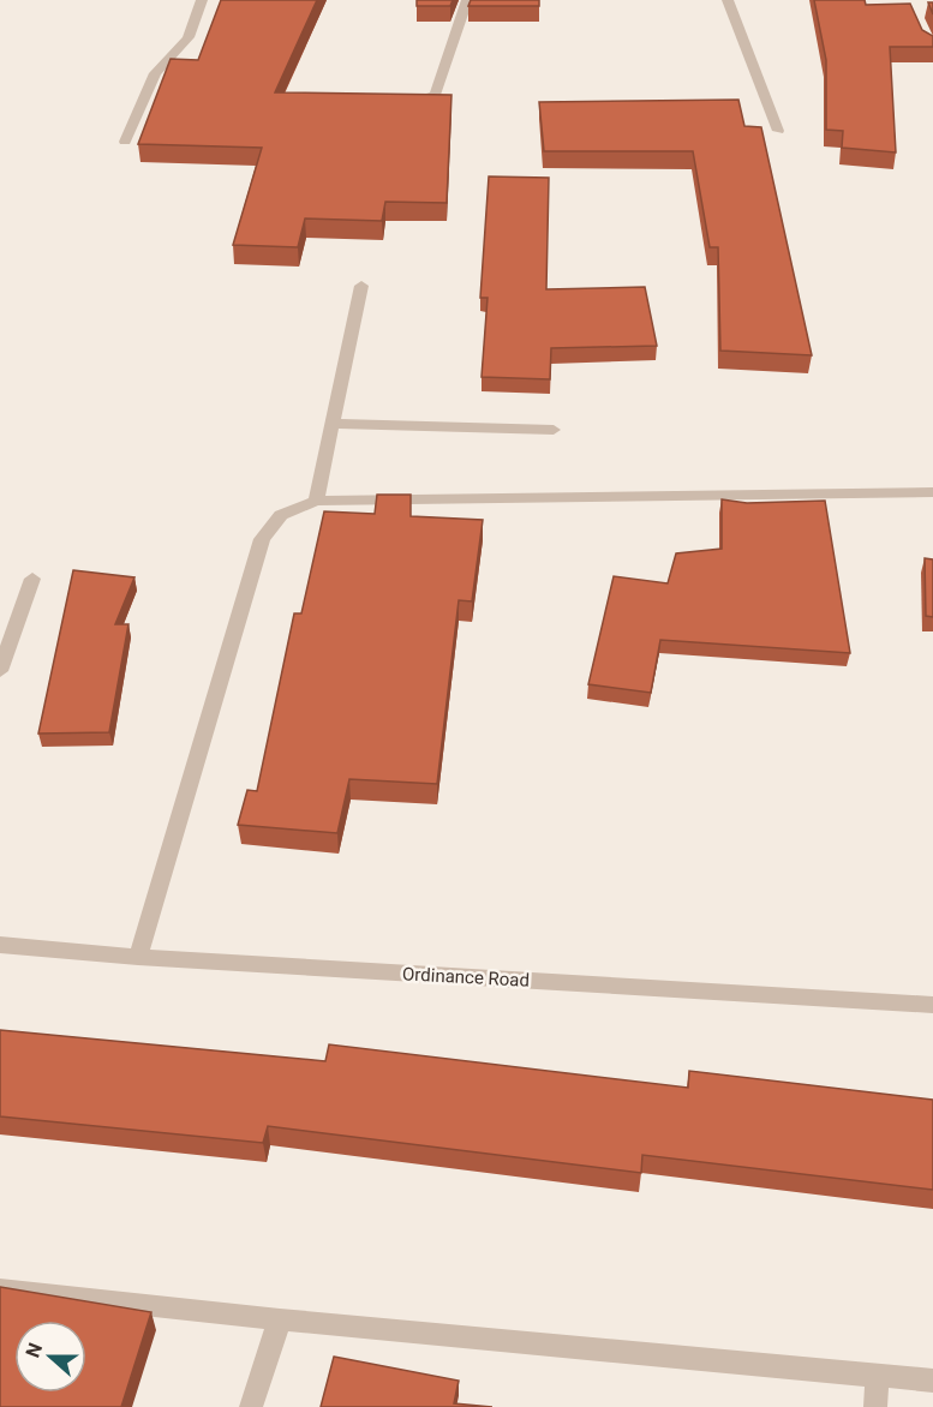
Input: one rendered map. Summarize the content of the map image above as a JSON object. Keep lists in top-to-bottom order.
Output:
{
  "streets": {
    "street": ["Ordinance Road"]
  },
  "north": "left"
}
